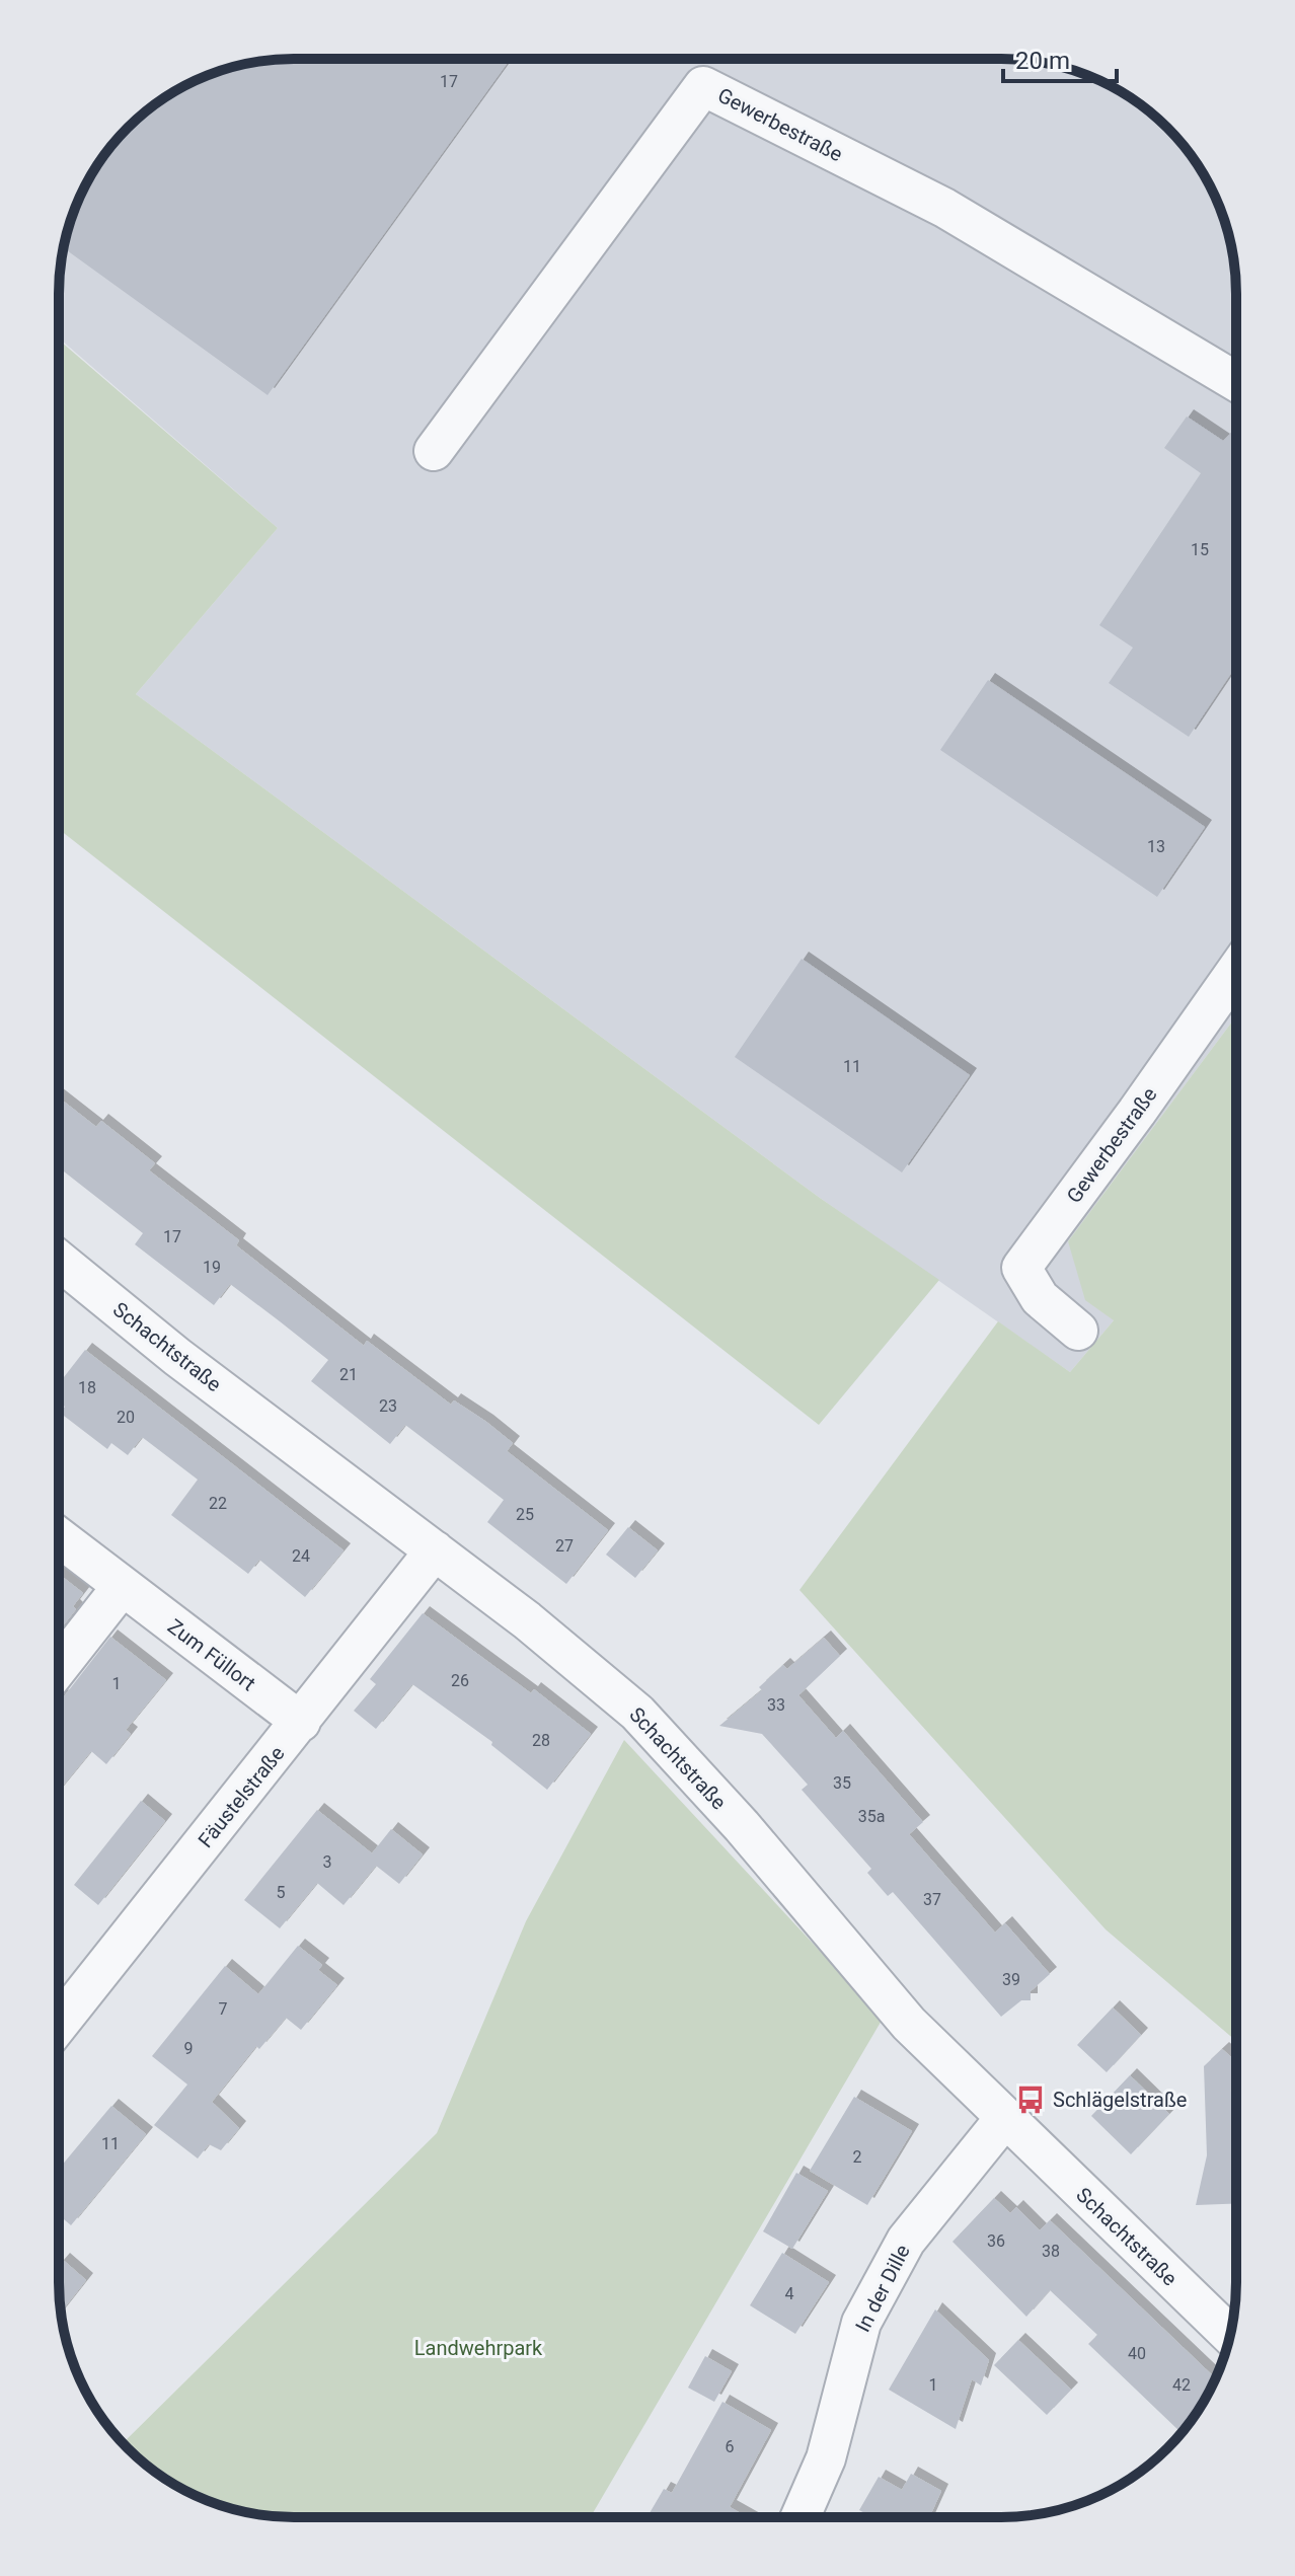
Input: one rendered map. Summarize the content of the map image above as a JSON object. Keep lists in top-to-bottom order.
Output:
{
  "streets": {
    "street": [
      "Gewerbestraße",
      "Schachtstraße",
      "Zum Füllort",
      "Fäustelstraße",
      "In der Dille"
    ]
  },
  "crossings": [
    ["Schachtstraße", "Fäustelstraße"],
    ["Schachtstraße", "In der Dille"],
    ["Zum Füllort", "Fäustelstraße"]
  ],
  "parks": ["Landwehrpark"],
  "places": {
    "bus stop": ["Schlägelstraße"]
  },
  "house_numbers": [
    "17",
    "15",
    "13",
    "11",
    "17",
    "19",
    "21",
    "18",
    "23",
    "20",
    "22",
    "25",
    "27",
    "24",
    "26",
    "1",
    "33",
    "28",
    "35",
    "35a",
    "3",
    "5",
    "37",
    "39",
    "7",
    "9",
    "11",
    "2",
    "36",
    "38",
    "4",
    "40",
    "1",
    "42",
    "6"
  ],
  "scale_bar": "20 m"
}
